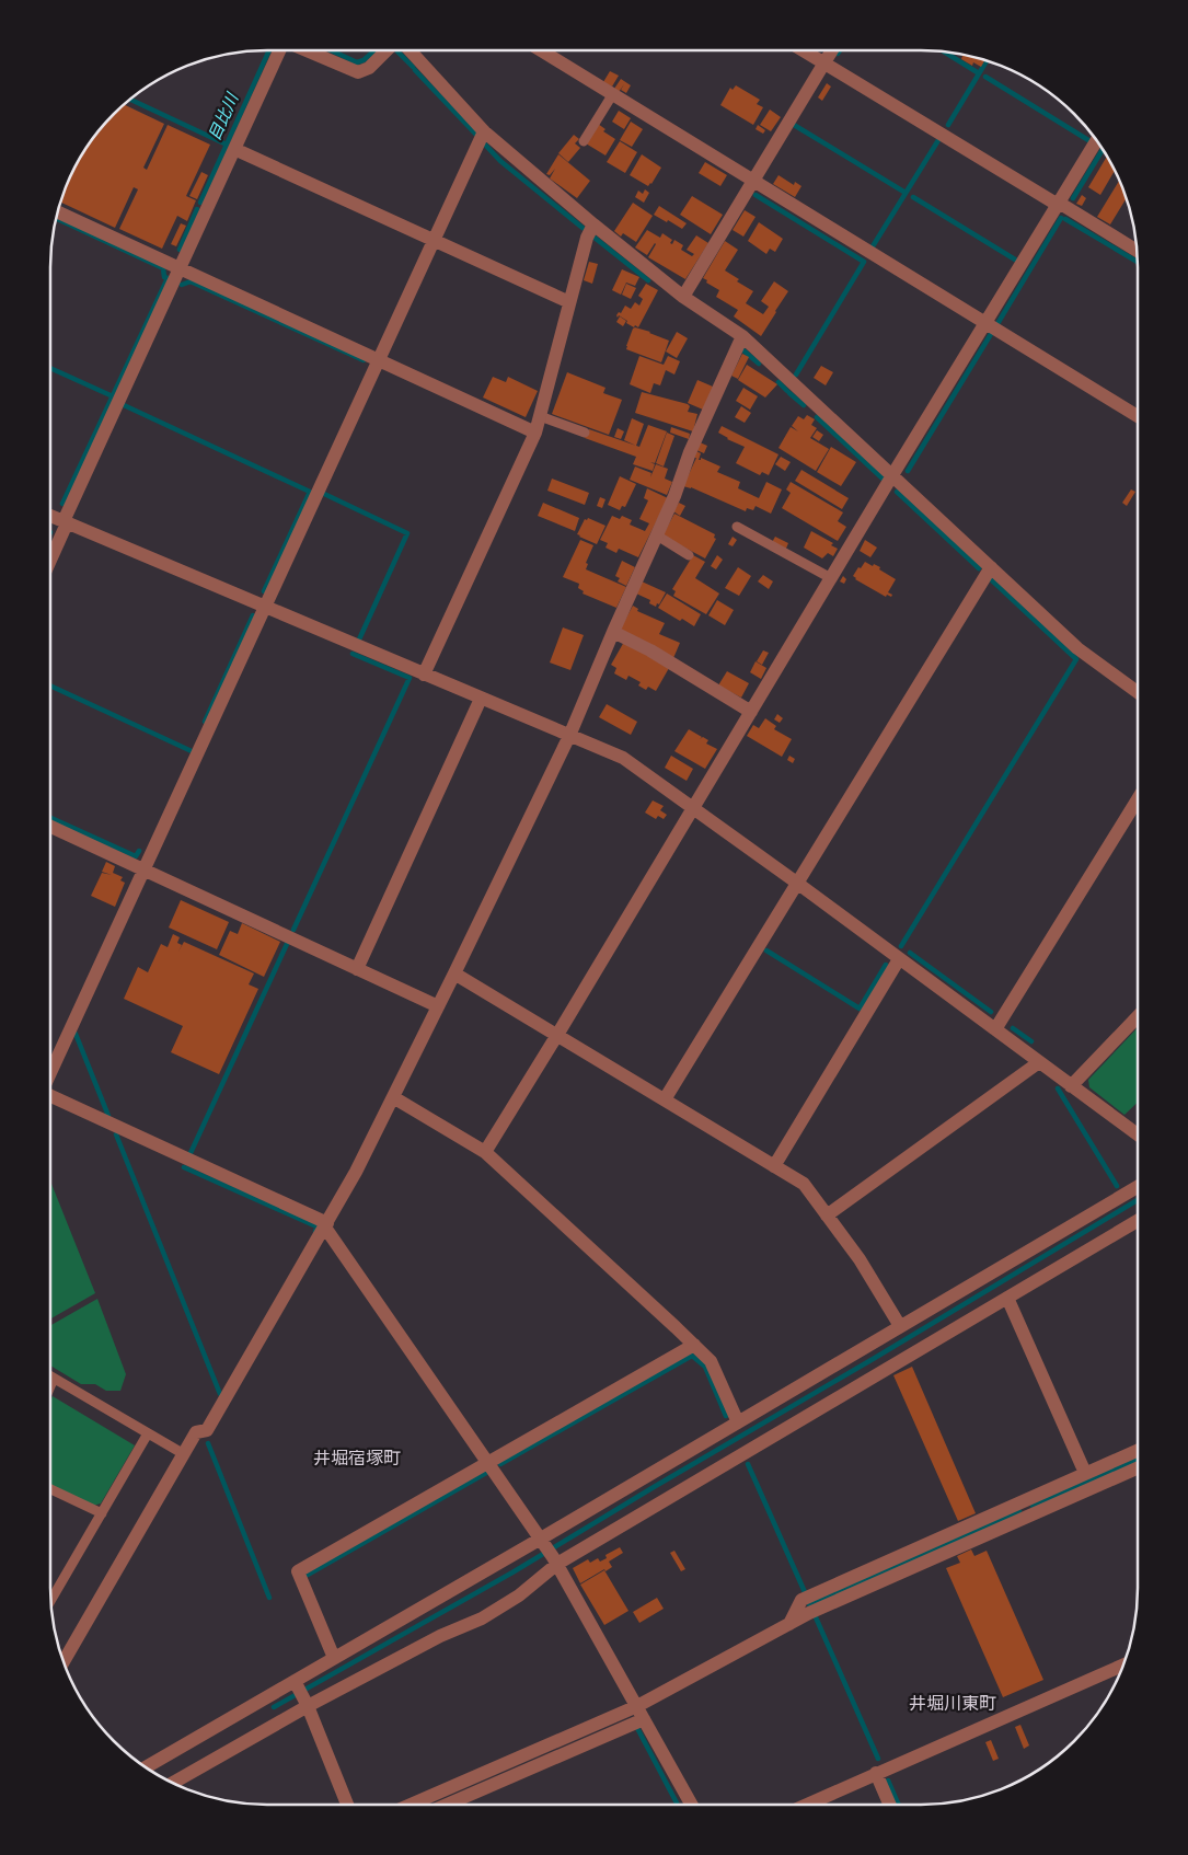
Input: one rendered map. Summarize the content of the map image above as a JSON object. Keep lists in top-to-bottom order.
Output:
{
  "districts": ["井堀宿塚町", "井堀川東町"],
  "water": ["目比川"]
}
